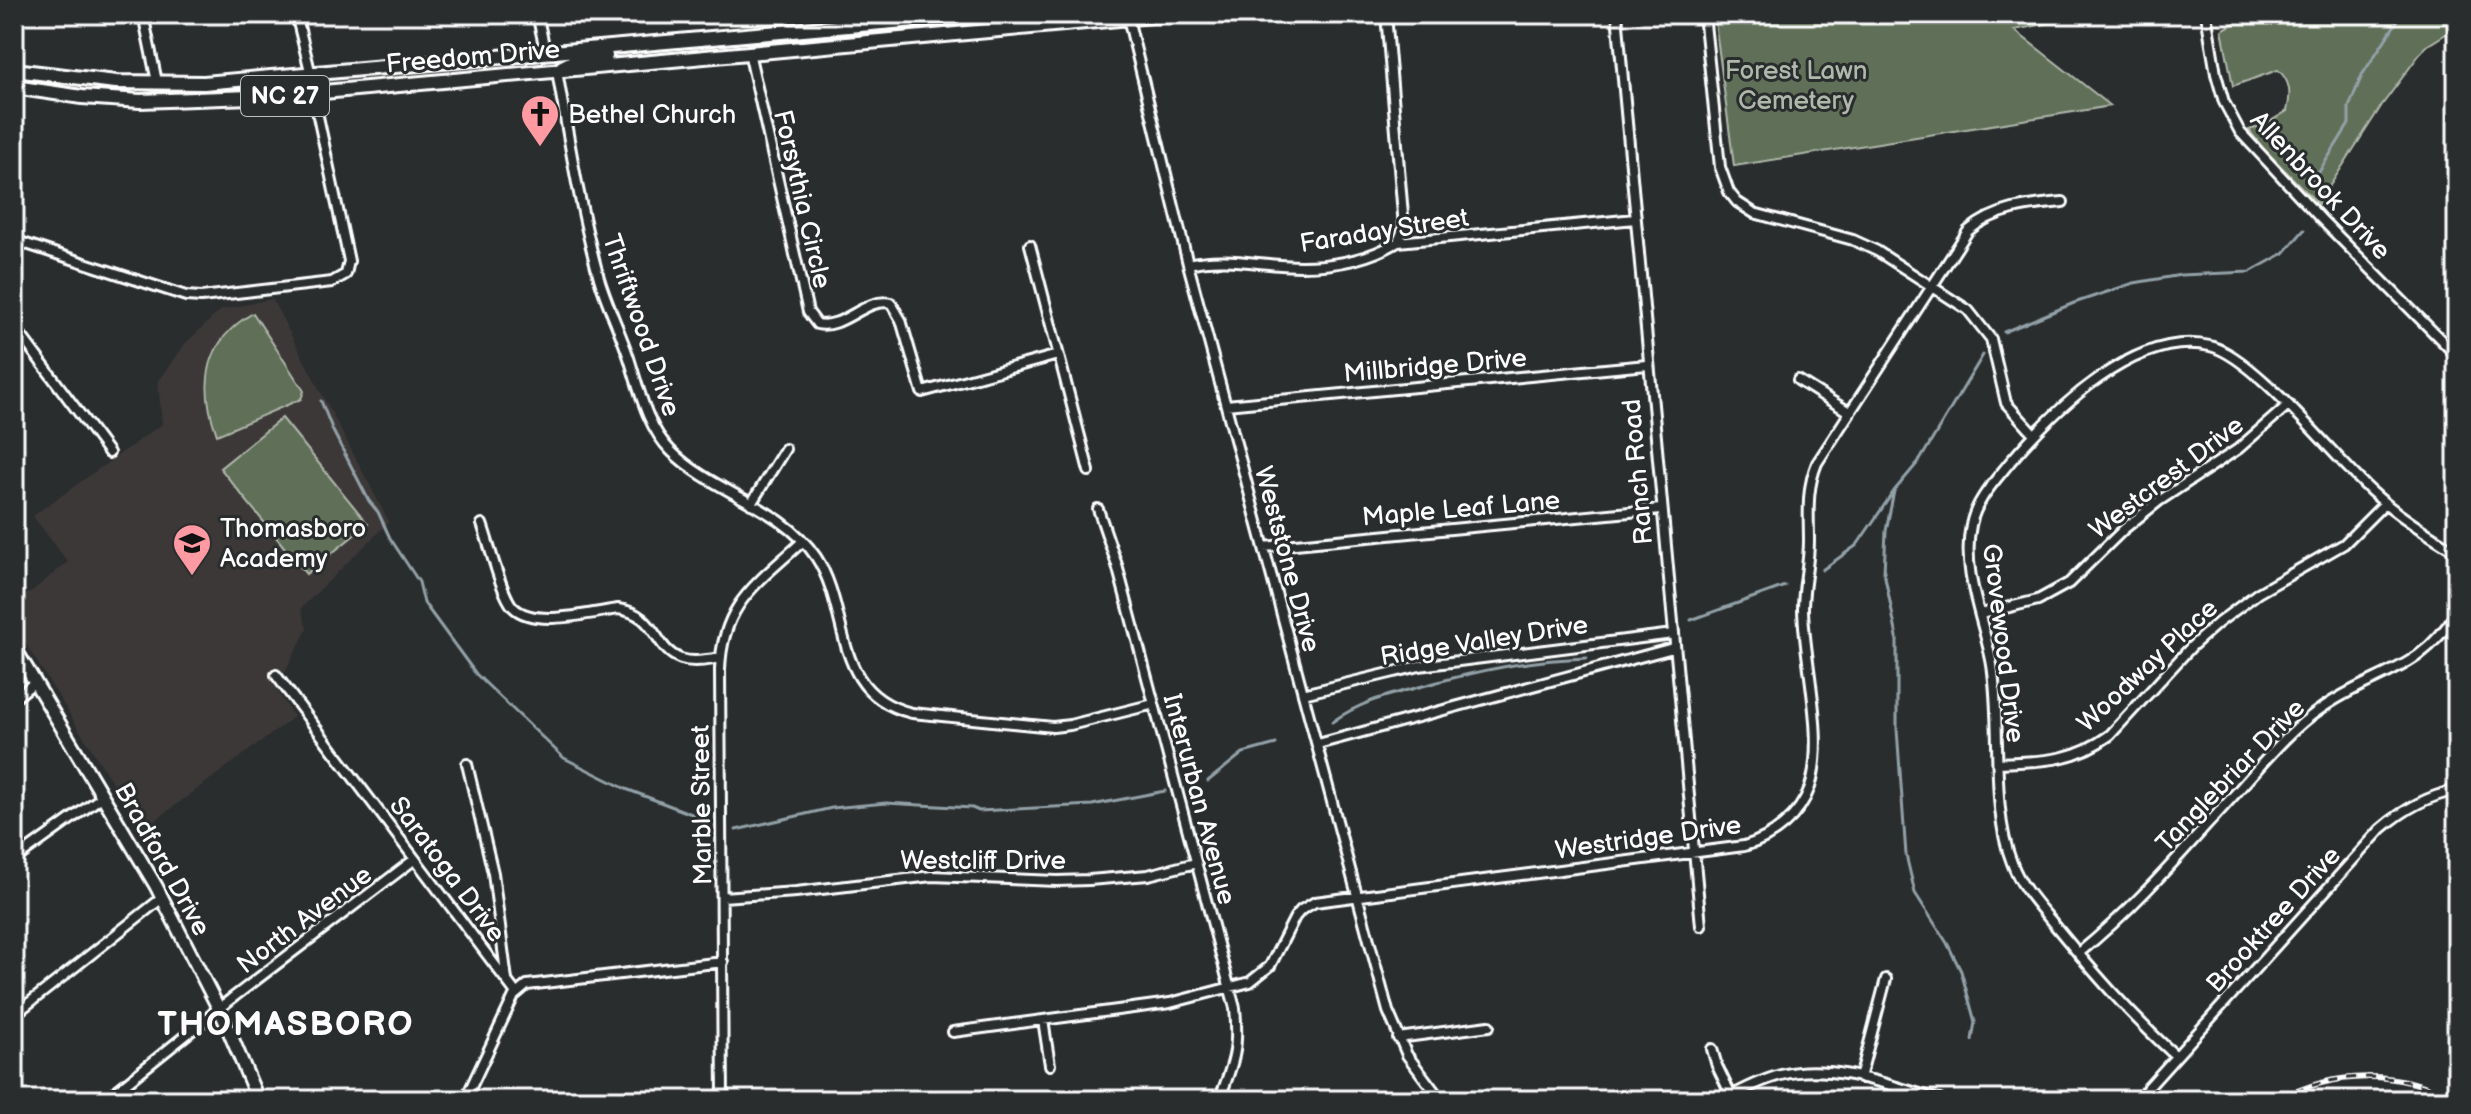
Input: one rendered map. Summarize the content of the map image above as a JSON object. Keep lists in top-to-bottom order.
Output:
{
  "streets": {
    "main road": ["Freedom Drive", "NC 27"],
    "street": [
      "Allenbrook Drive",
      "Forsythia Circle",
      "Faraday Street",
      "Thriftwood Drive",
      "Millbridge Drive",
      "Ranch Road",
      "Westcrest Drive",
      "Maple Leaf Lane",
      "Weststone Drive",
      "Ridge Valley Drive",
      "Grovewood Drive",
      "Woodway Place",
      "Tanglebriar Drive",
      "Interurban Avenue",
      "Marble Street",
      "Westridge Drive",
      "Bradford Drive",
      "Westcliff Drive",
      "Saratoga Drive",
      "North Avenue",
      "Brooktree Drive"
    ]
  },
  "crossings": [
    ["Freedom Drive", "Forsythia Circle"],
    ["Freedom Drive", "Thriftwood Drive"],
    ["Freedom Drive", "Weststone Drive"],
    ["Faraday Street", "Ranch Road"],
    ["Faraday Street", "Weststone Drive"],
    ["Thriftwood Drive", "Interurban Avenue"],
    ["Thriftwood Drive", "Marble Street"],
    ["Millbridge Drive", "Ranch Road"],
    ["Millbridge Drive", "Weststone Drive"],
    ["Ranch Road", "Maple Leaf Lane"],
    ["Ranch Road", "Ridge Valley Drive"],
    ["Ranch Road", "Westridge Drive"],
    ["Westcrest Drive", "Grovewood Drive"],
    ["Maple Leaf Lane", "Weststone Drive"],
    ["Weststone Drive", "Ridge Valley Drive"],
    ["Weststone Drive", "Westridge Drive"],
    ["Grovewood Drive", "Woodway Place"],
    ["Grovewood Drive", "Tanglebriar Drive"],
    ["Grovewood Drive", "Brooktree Drive"],
    ["Interurban Avenue", "Westridge Drive"],
    ["Interurban Avenue", "Westcliff Drive"],
    ["Marble Street", "Westcliff Drive"],
    ["Bradford Drive", "North Avenue"],
    ["Saratoga Drive", "North Avenue"]
  ],
  "districts": ["THOMASBORO"],
  "parks": ["Forest Lawn Cemetery"],
  "places": {
    "church": ["Bethel Church"],
    "school or university": ["Thomasboro Academy"]
  }
}
